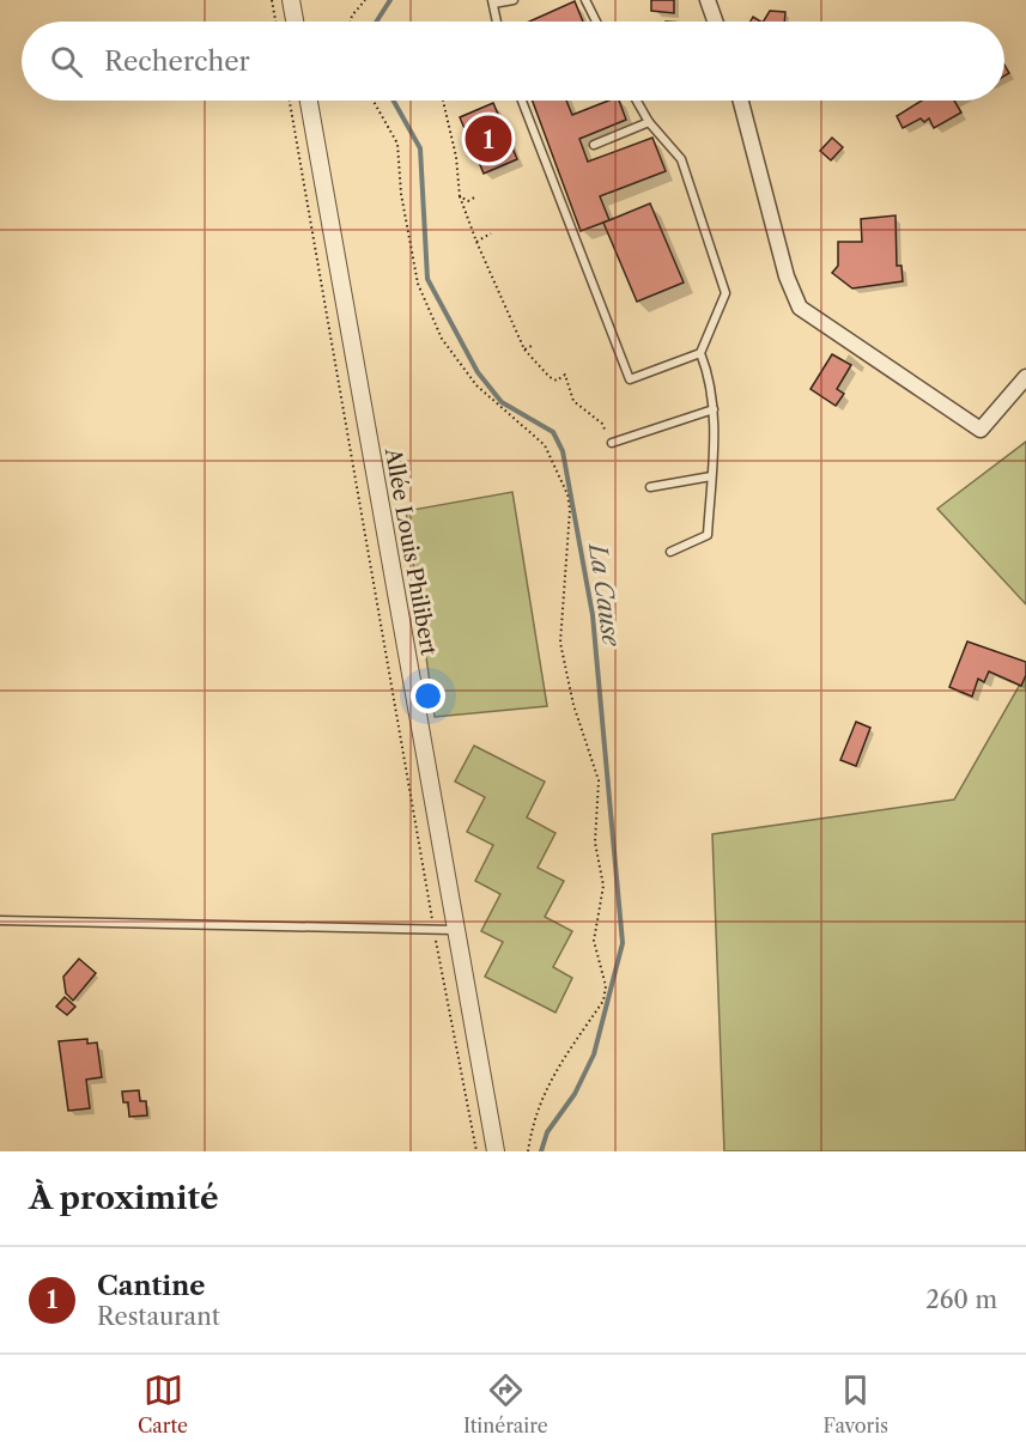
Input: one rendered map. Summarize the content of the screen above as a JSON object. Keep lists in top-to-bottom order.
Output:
{
  "streets": {
    "street": ["Allée Louis Philibert"]
  },
  "water": ["La Cause"],
  "page": {
    "search": "Rechercher",
    "pins": "1",
    "heading": "À proximité",
    "list": [
      {
        "mark": "1",
        "name": "Cantine",
        "note": "Restaurant",
        "value": "260 m"
      }
    ],
    "nav": ["Carte", "Itinéraire", "Favoris"]
  }
}
